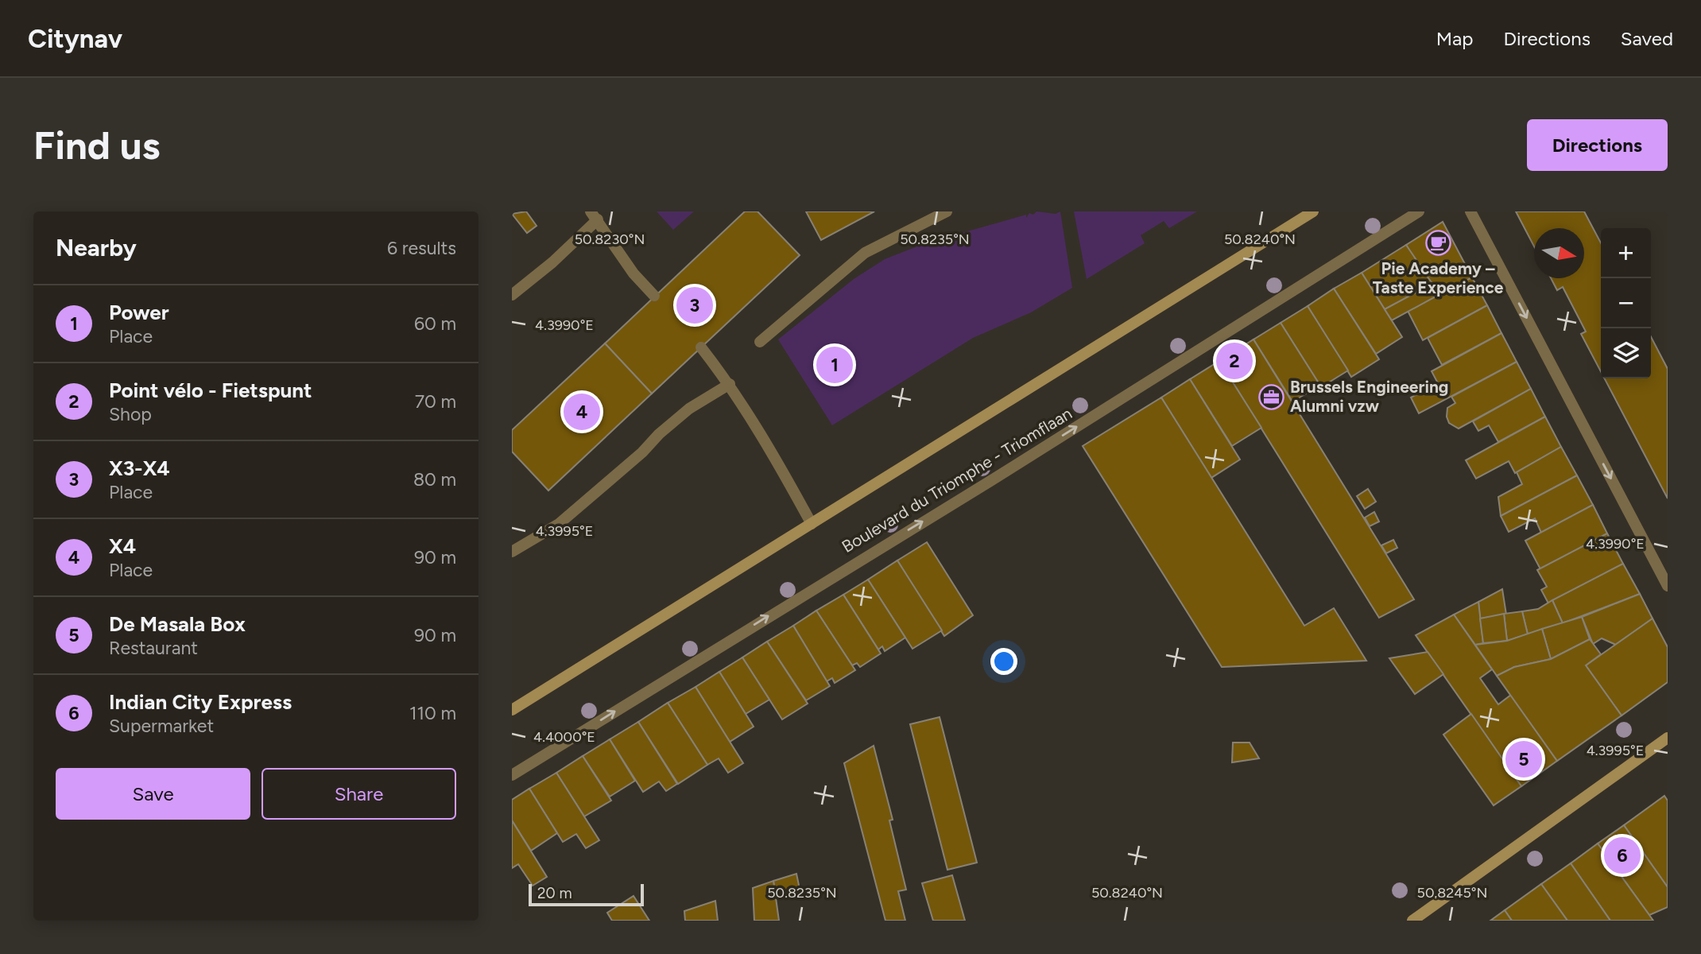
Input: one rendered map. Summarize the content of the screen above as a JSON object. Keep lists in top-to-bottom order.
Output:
{
  "streets": {
    "street": ["Boulevard du Triomphe - Triomflaan"]
  },
  "one_way": ["Boulevard du Triomphe - Triomflaan"],
  "places": {
    "cafe": ["Pie Academy – Taste Experience"],
    "office": ["Brussels Engineering Alumni vzw"]
  },
  "scale_bar": "20 m",
  "north": "right",
  "page": {
    "header": "Citynav",
    "nav": ["Map", "Directions", "Saved"],
    "buttons": [
      "Directions",
      ["Save", "Share"]
    ],
    "title": "Find us",
    "heading": ["Nearby", "6 results"],
    "map_buttons": ["+", "−"],
    "list": [
      {
        "mark": "1",
        "name": "Power",
        "note": "Place",
        "value": "60 m"
      },
      {
        "mark": "2",
        "name": "Point vélo - Fietspunt",
        "note": "Shop",
        "value": "70 m"
      },
      {
        "mark": "3",
        "name": "X3-X4",
        "note": "Place",
        "value": "80 m"
      },
      {
        "mark": "4",
        "name": "X4",
        "note": "Place",
        "value": "90 m"
      },
      {
        "mark": "5",
        "name": "De Masala Box",
        "note": "Restaurant",
        "value": "90 m"
      },
      {
        "mark": "6",
        "name": "Indian City Express",
        "note": "Supermarket",
        "value": "110 m"
      }
    ],
    "pins": [
      "3",
      "2",
      "1",
      "4",
      "5",
      "6"
    ],
    "scale": "20 m"
  },
  "coordinates": [
    "50.8230°N",
    "50.8235°N",
    "50.8240°N",
    "4.3990°E",
    "4.3995°E",
    "4.4000°E",
    "50.8245°N"
  ]
}
